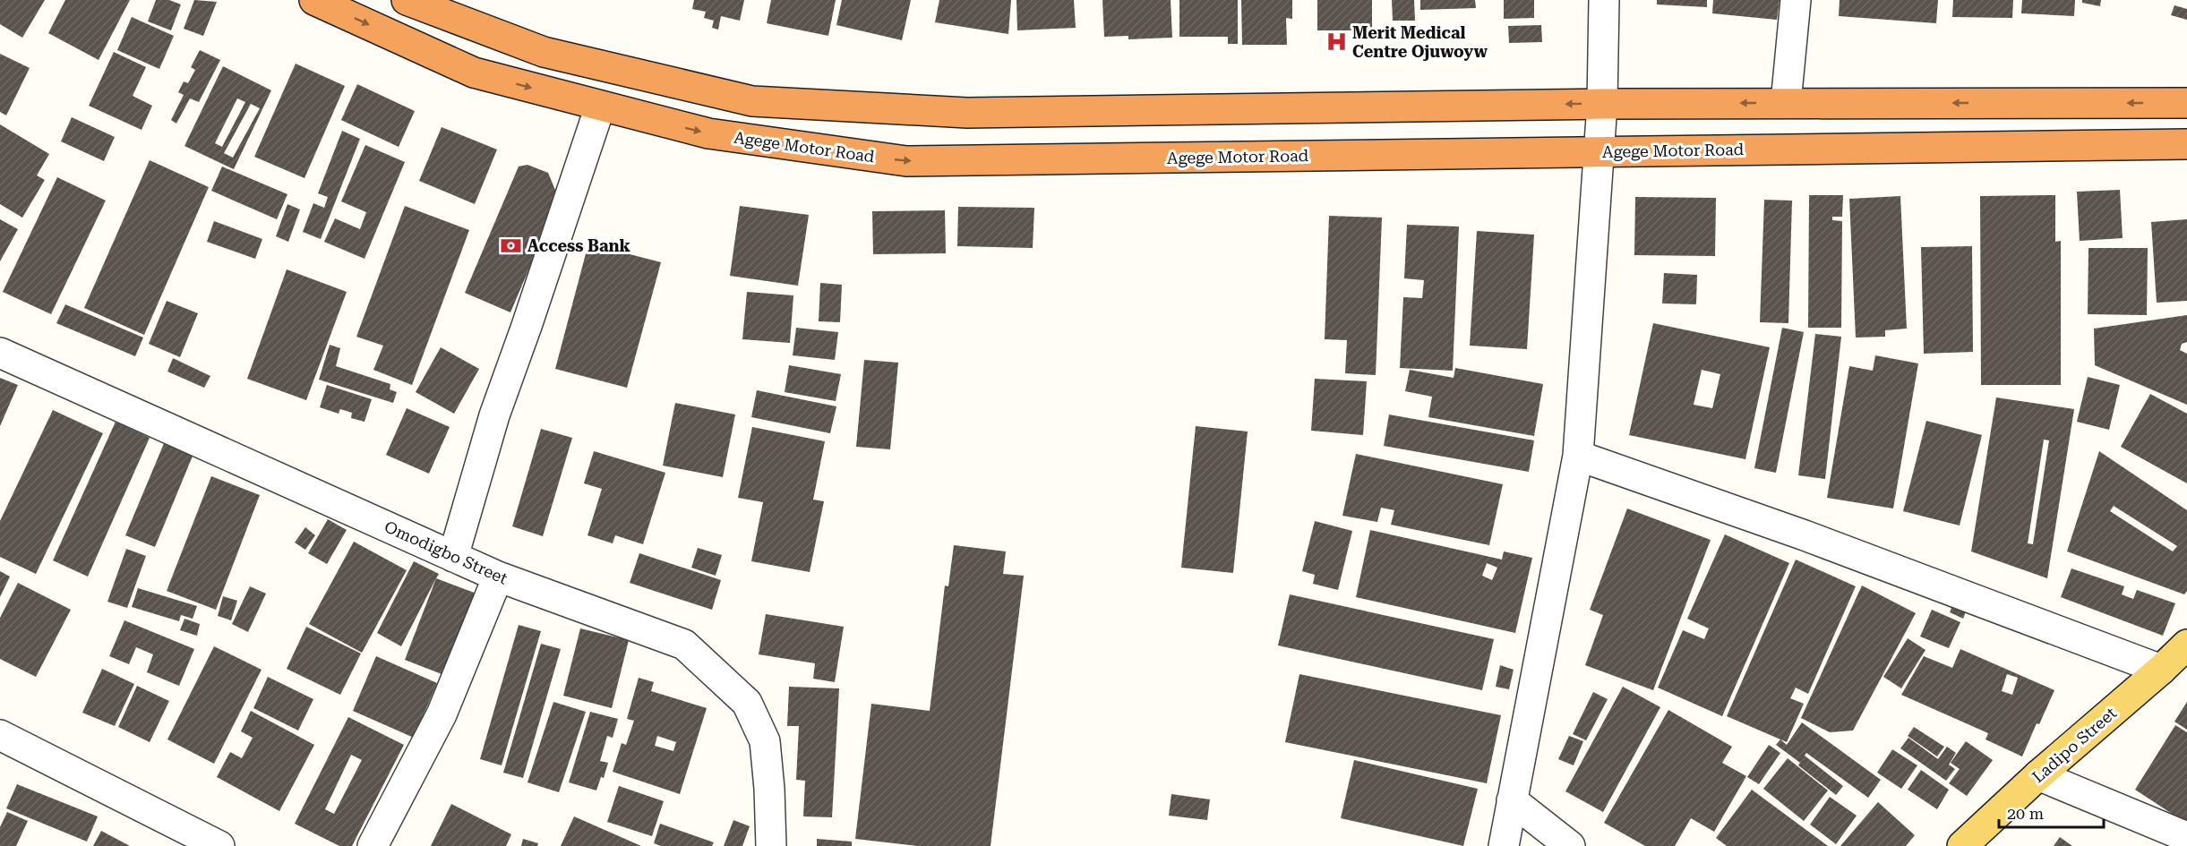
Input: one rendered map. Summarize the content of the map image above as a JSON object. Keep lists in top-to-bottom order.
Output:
{
  "streets": {
    "highway": ["Agege Motor Road"],
    "main road": ["Ladipo Street"],
    "street": ["Omodigbo Street"]
  },
  "places": {
    "hospital": ["Merit Medical Centre Ojuwoyw"],
    "bank": ["Access Bank"]
  },
  "scale_bar": "20 m"
}
